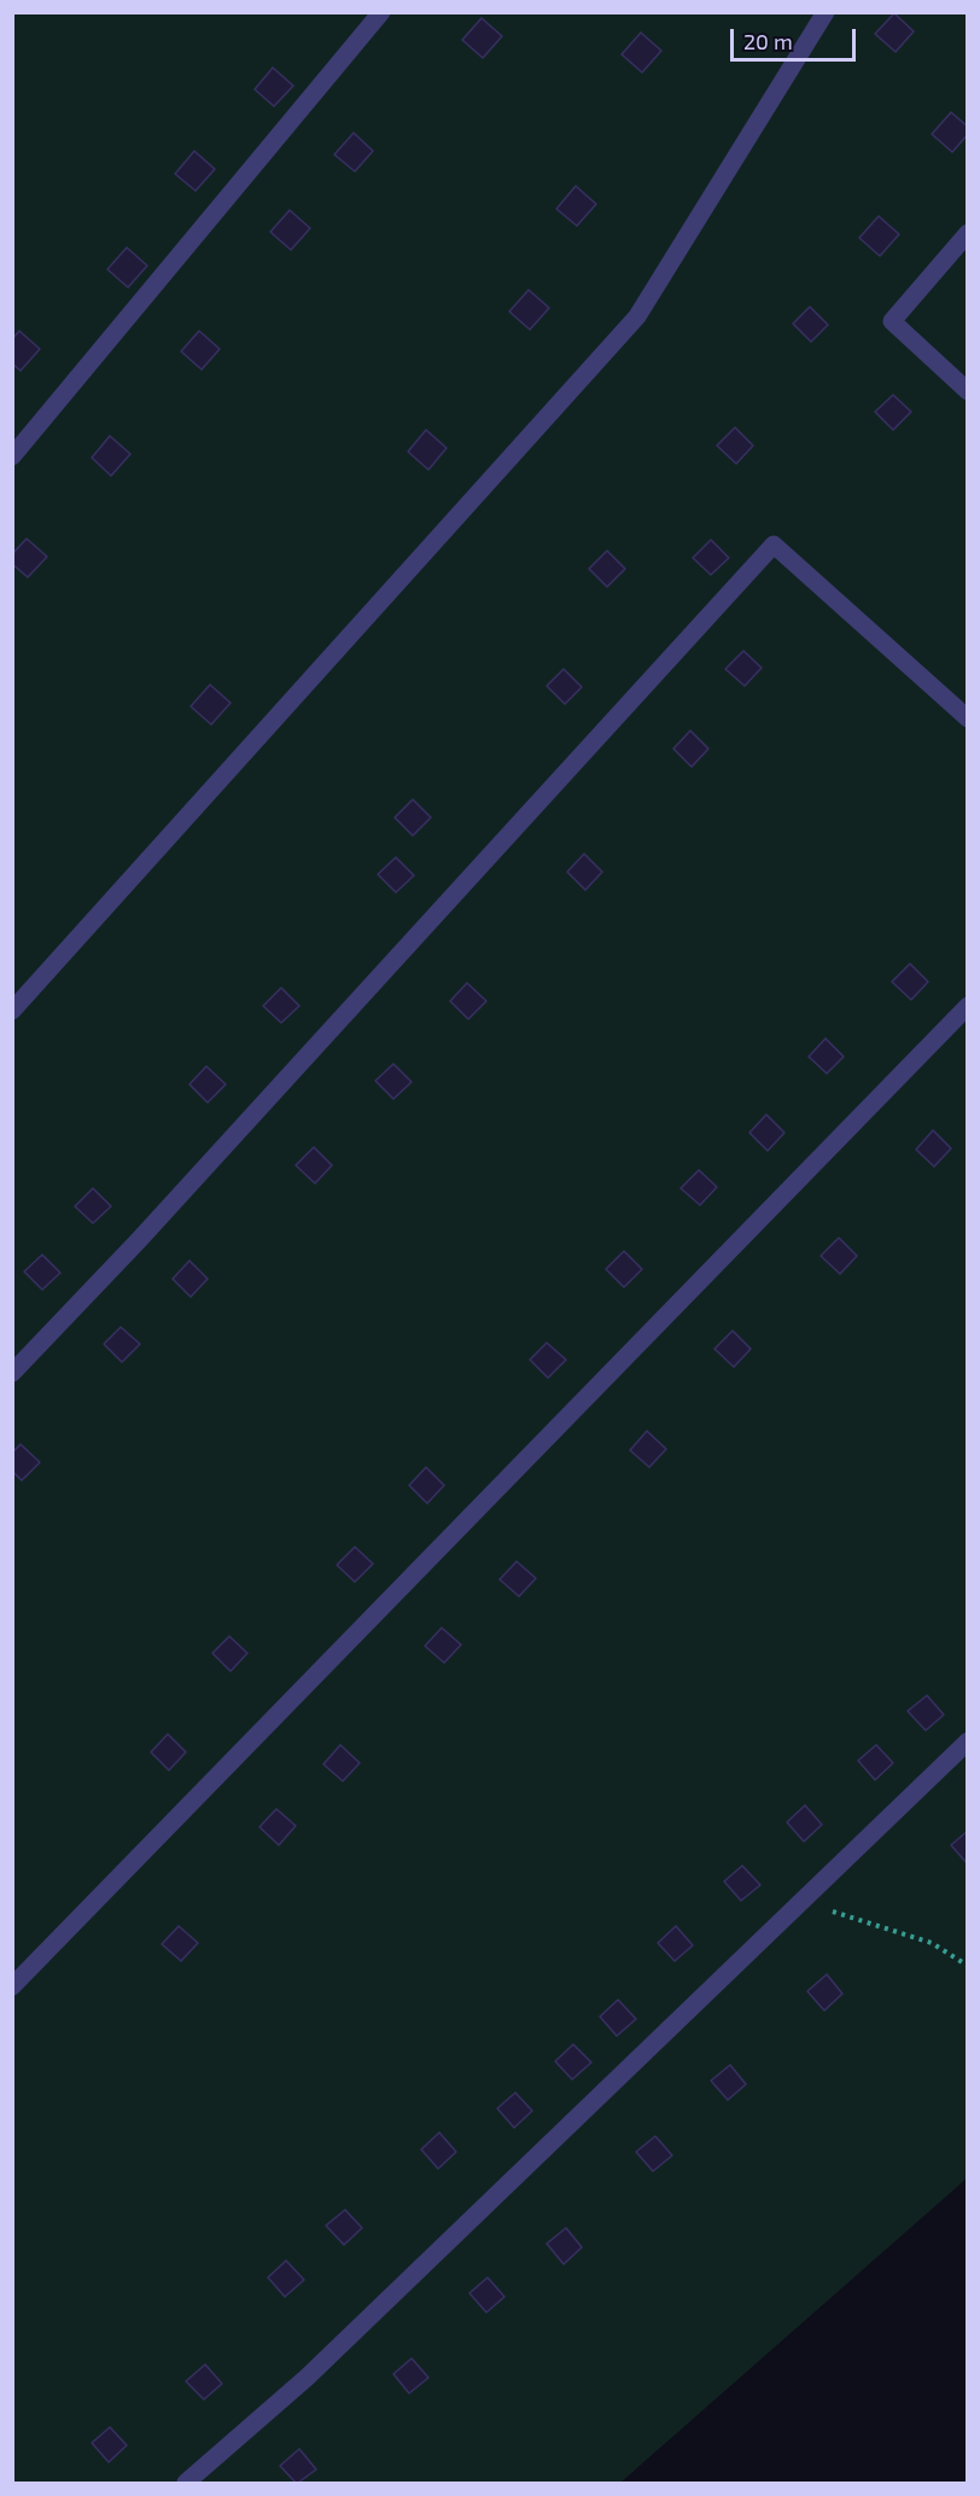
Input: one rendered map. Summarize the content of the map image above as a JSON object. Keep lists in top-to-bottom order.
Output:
{
  "scale_bar": "20 m"
}
